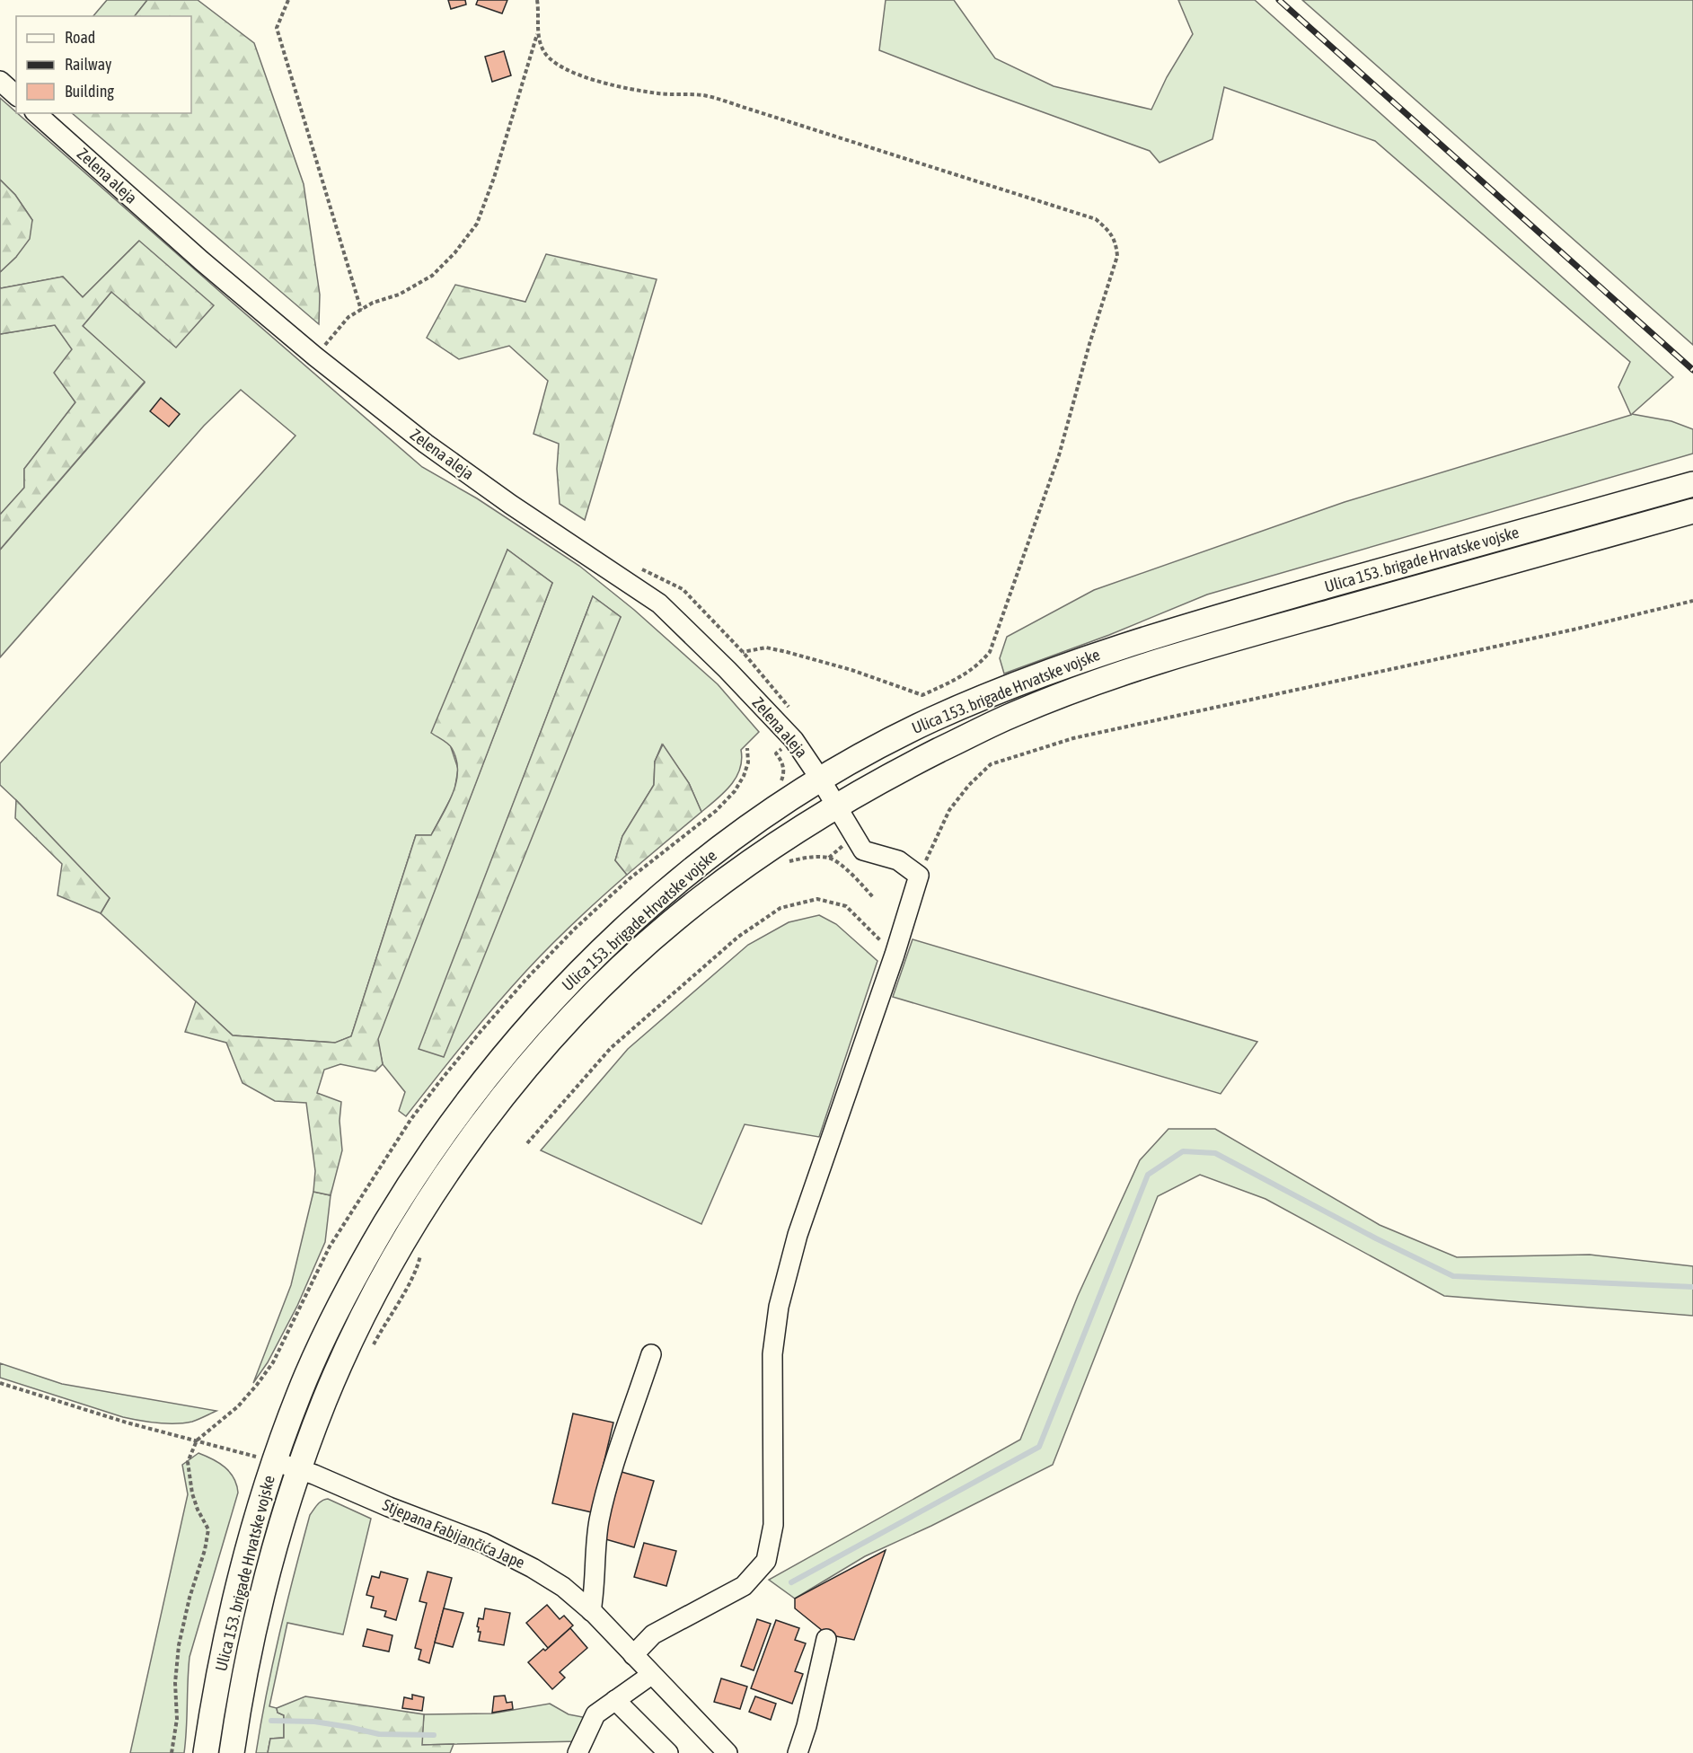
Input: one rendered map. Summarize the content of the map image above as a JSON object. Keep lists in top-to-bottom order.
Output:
{
  "streets": {
    "main road": ["Ulica 153. brigade Hrvatske vojske"],
    "street": ["Zelena aleja", "Stjepana Fabijančića Jape"]
  },
  "crossings": [
    ["Zelena aleja", "Ulica 153. brigade Hrvatske vojske"],
    ["Ulica 153. brigade Hrvatske vojske", "Stjepana Fabijančića Jape"]
  ],
  "legend": ["Road", "Railway", "Building"]
}
